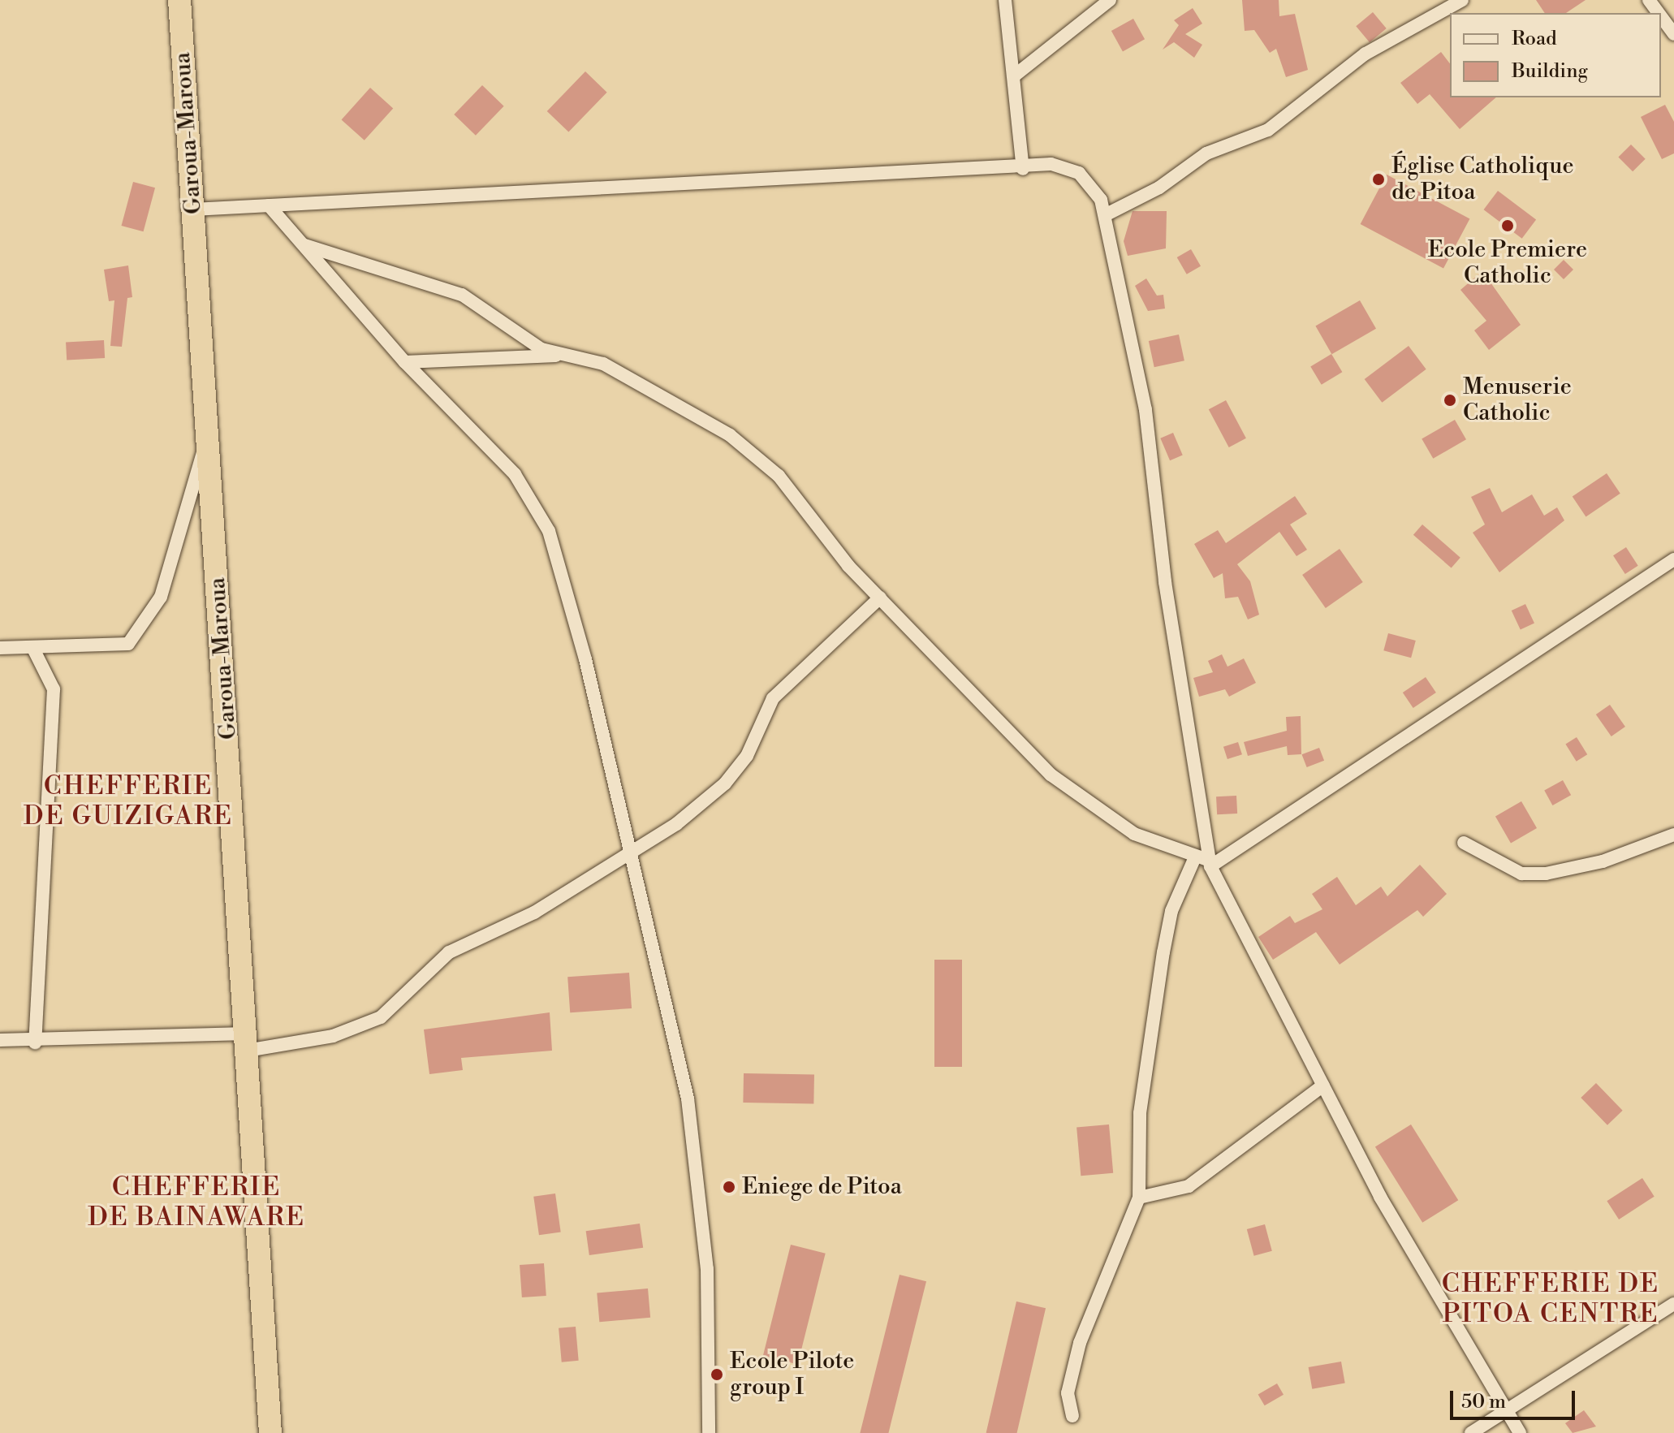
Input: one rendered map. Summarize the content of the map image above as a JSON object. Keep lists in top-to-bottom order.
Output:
{
  "streets": {
    "highway": ["Garoua-Maroua"]
  },
  "districts": ["CHEFFERIE DE GUIZIGARE", "CHEFFERIE DE BAINAWARE", "CHEFFERIE DE PITOA CENTRE"],
  "places": [
    "Église Catholique de Pitoa",
    "Ecole Premiere Catholic",
    "Menuserie Catholic",
    "Eniege de Pitoa",
    "Ecole Pilote group I"
  ],
  "legend": ["Road", "Building"],
  "scale_bar": "50 m"
}
